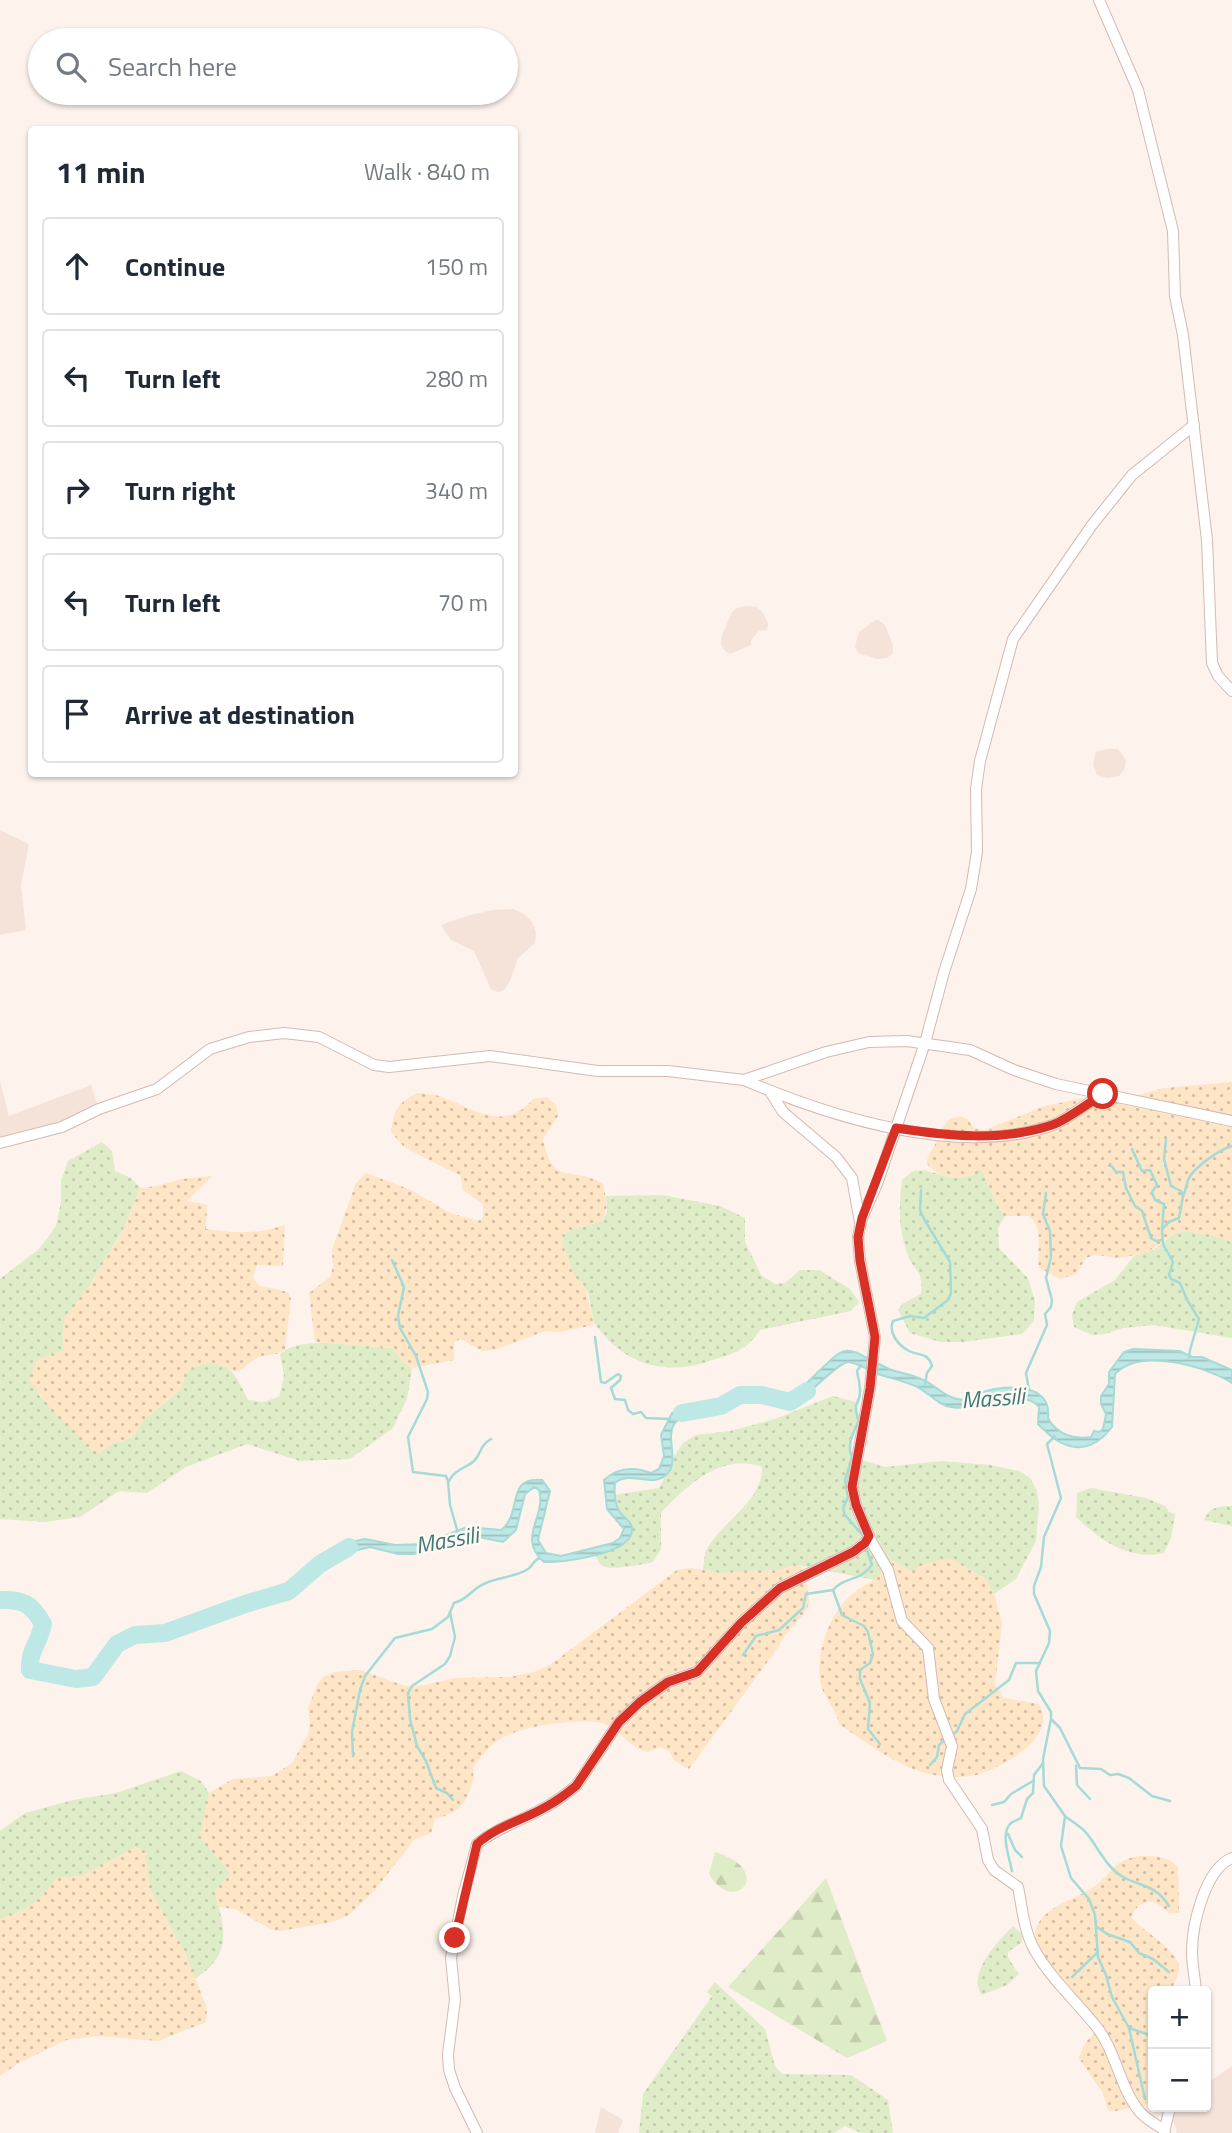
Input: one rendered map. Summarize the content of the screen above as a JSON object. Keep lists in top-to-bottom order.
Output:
{
  "water": ["Massili"],
  "page": {
    "search": "Search here",
    "heading": ["11 min", "Walk · 840 m"],
    "list": [
      ["Continue", "150 m"],
      ["Turn left", "280 m"],
      ["Turn right", "340 m"],
      ["Turn left", "70 m"],
      "Arrive at destination"
    ],
    "map_buttons": ["+", "−"]
  }
}
